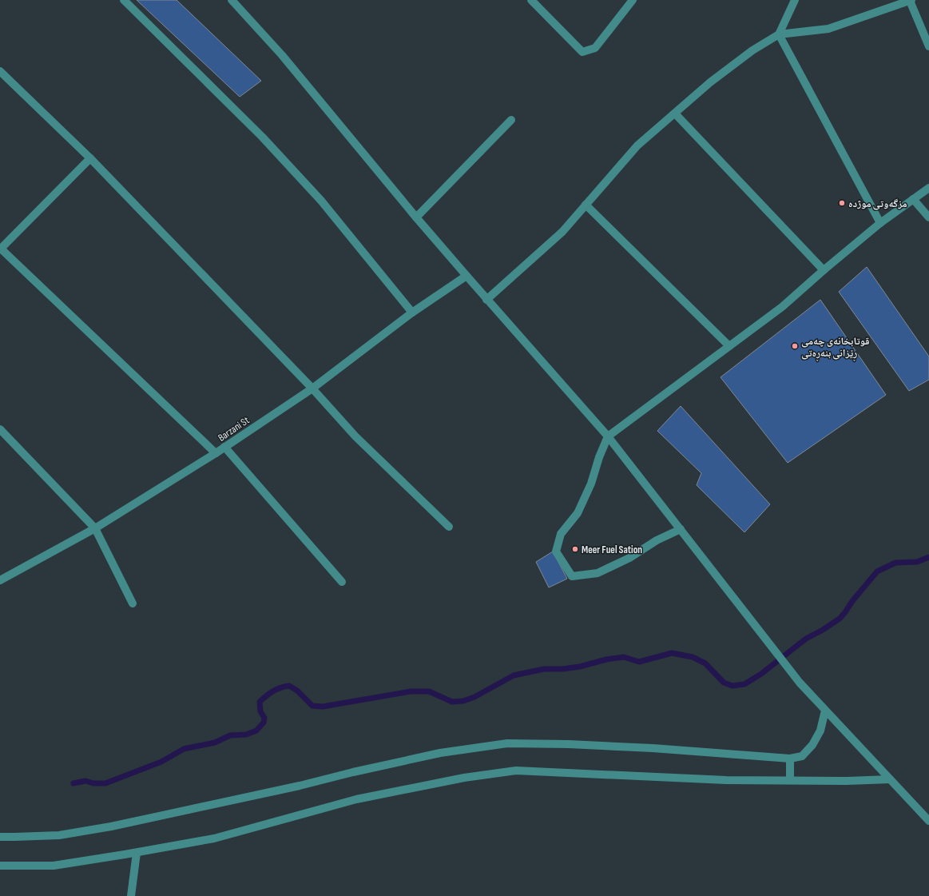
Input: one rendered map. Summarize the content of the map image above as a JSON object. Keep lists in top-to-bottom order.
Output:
{
  "streets": {
    "street": ["Barzani St"]
  },
  "places": ["مزگەوتی موژدە", "قوتابخانەی چەمی ڕێزانی بنەڕەتی", "Meer Fuel Sation"]
}
